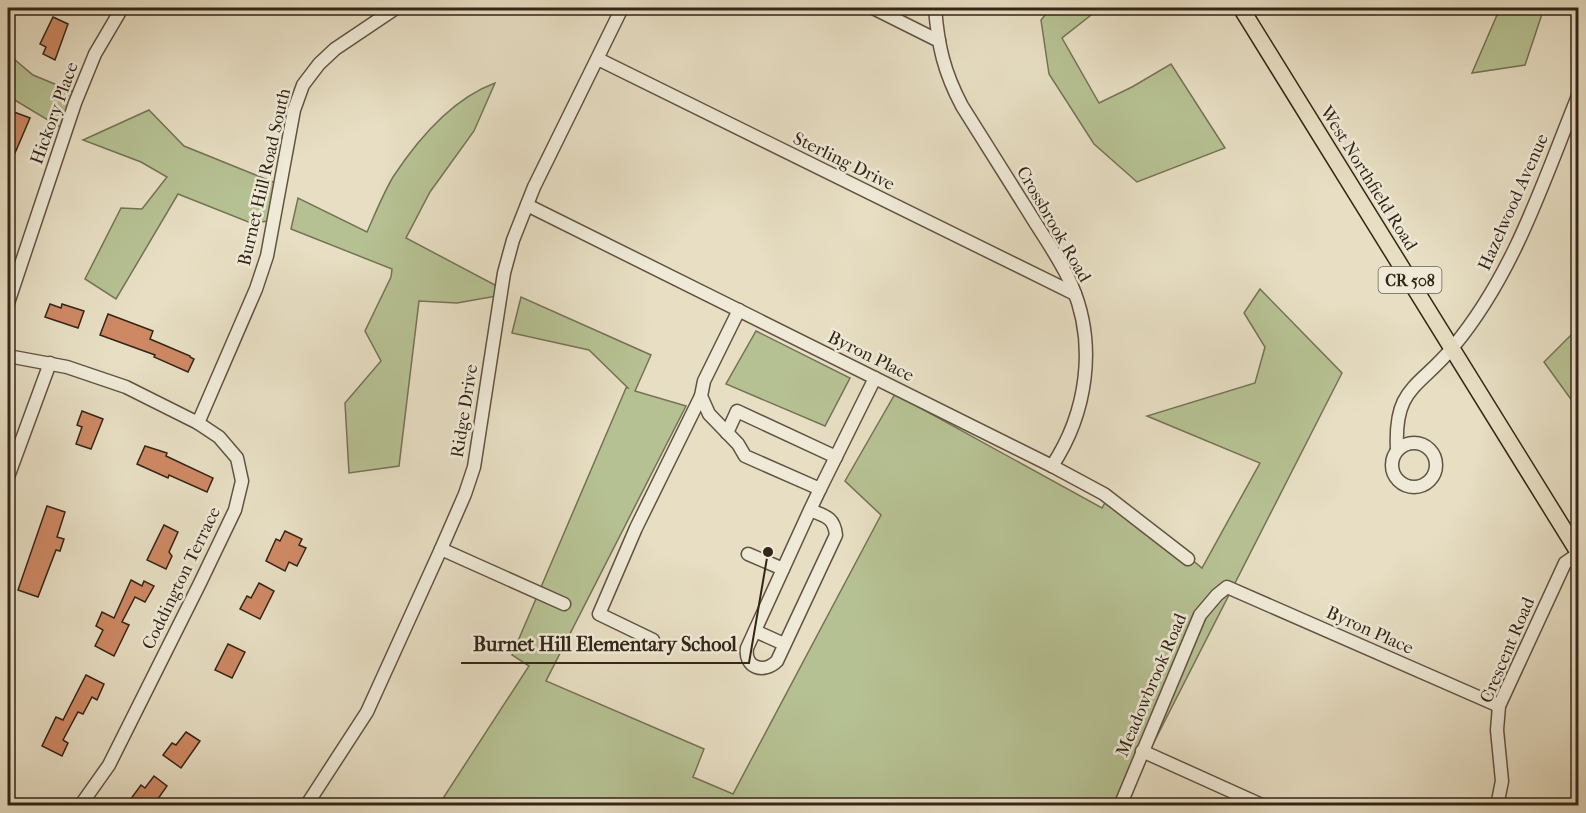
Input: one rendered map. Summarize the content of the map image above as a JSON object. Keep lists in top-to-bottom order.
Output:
{
  "streets": {
    "main road": ["West Northfield Road", "CR 508"],
    "street": [
      "Hickory Place",
      "Sterling Drive",
      "Burnet Hill Road South",
      "Hazelwood Avenue",
      "Crossbrook Road",
      "Byron Place",
      "Ridge Drive",
      "Coddington Terrace",
      "Crescent Road",
      "Meadowbrook Road"
    ]
  },
  "crossings": [
    ["Sterling Drive", "Crossbrook Road"],
    ["Sterling Drive", "Ridge Drive"],
    ["Burnet Hill Road South", "Coddington Terrace"],
    ["West Northfield Road", "Hazelwood Avenue"],
    ["West Northfield Road", "Crescent Road"],
    ["Crossbrook Road", "Byron Place"],
    ["Byron Place", "Ridge Drive"],
    ["Byron Place", "Crescent Road"],
    ["Byron Place", "Meadowbrook Road"]
  ],
  "places": ["Burnet Hill Elementary School"]
}
